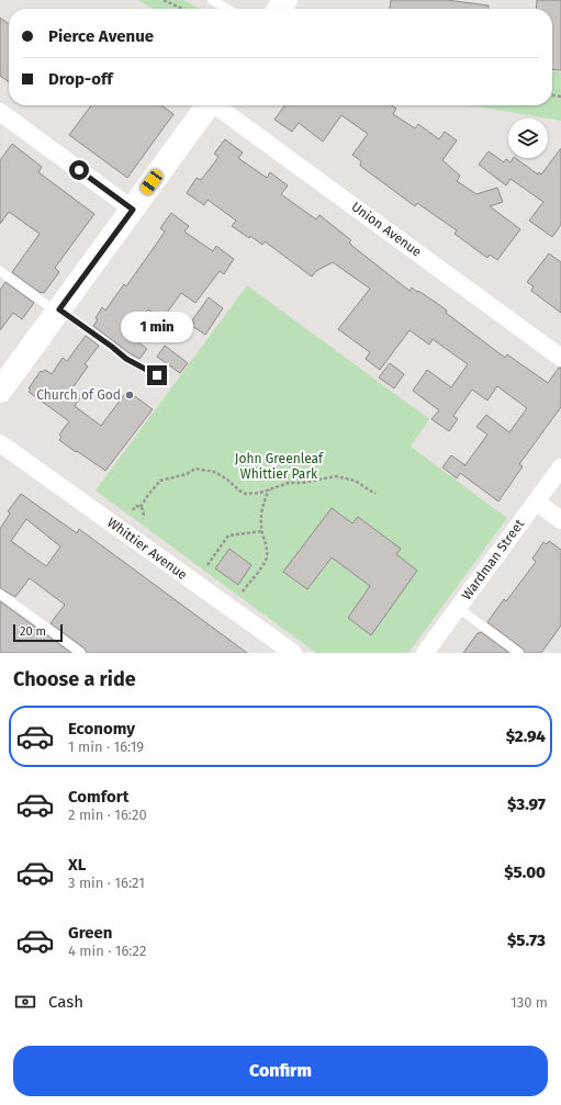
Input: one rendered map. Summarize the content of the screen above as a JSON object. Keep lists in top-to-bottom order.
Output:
{
  "streets": {
    "street": ["Union Avenue", "Whittier Avenue", "Wardman Street"]
  },
  "parks": ["John Greenleaf Whittier Park"],
  "places": ["Church of God"],
  "scale_bar": "20 m",
  "page": {
    "banner": ["Pierce Avenue", "Drop-off"],
    "bubble": "1 min",
    "scale": "20 m",
    "heading": "Choose a ride",
    "list": [
      {
        "name": "Economy",
        "note": "1 min · 16:19",
        "value": "$2.94"
      },
      {
        "name": "Comfort",
        "note": "2 min · 16:20",
        "value": "$3.97"
      },
      {
        "name": "XL",
        "note": "3 min · 16:21",
        "value": "$5.00"
      },
      {
        "name": "Green",
        "note": "4 min · 16:22",
        "value": "$5.73"
      }
    ],
    "pay": ["Cash", "130 m"],
    "buttons": "Confirm"
  }
}
